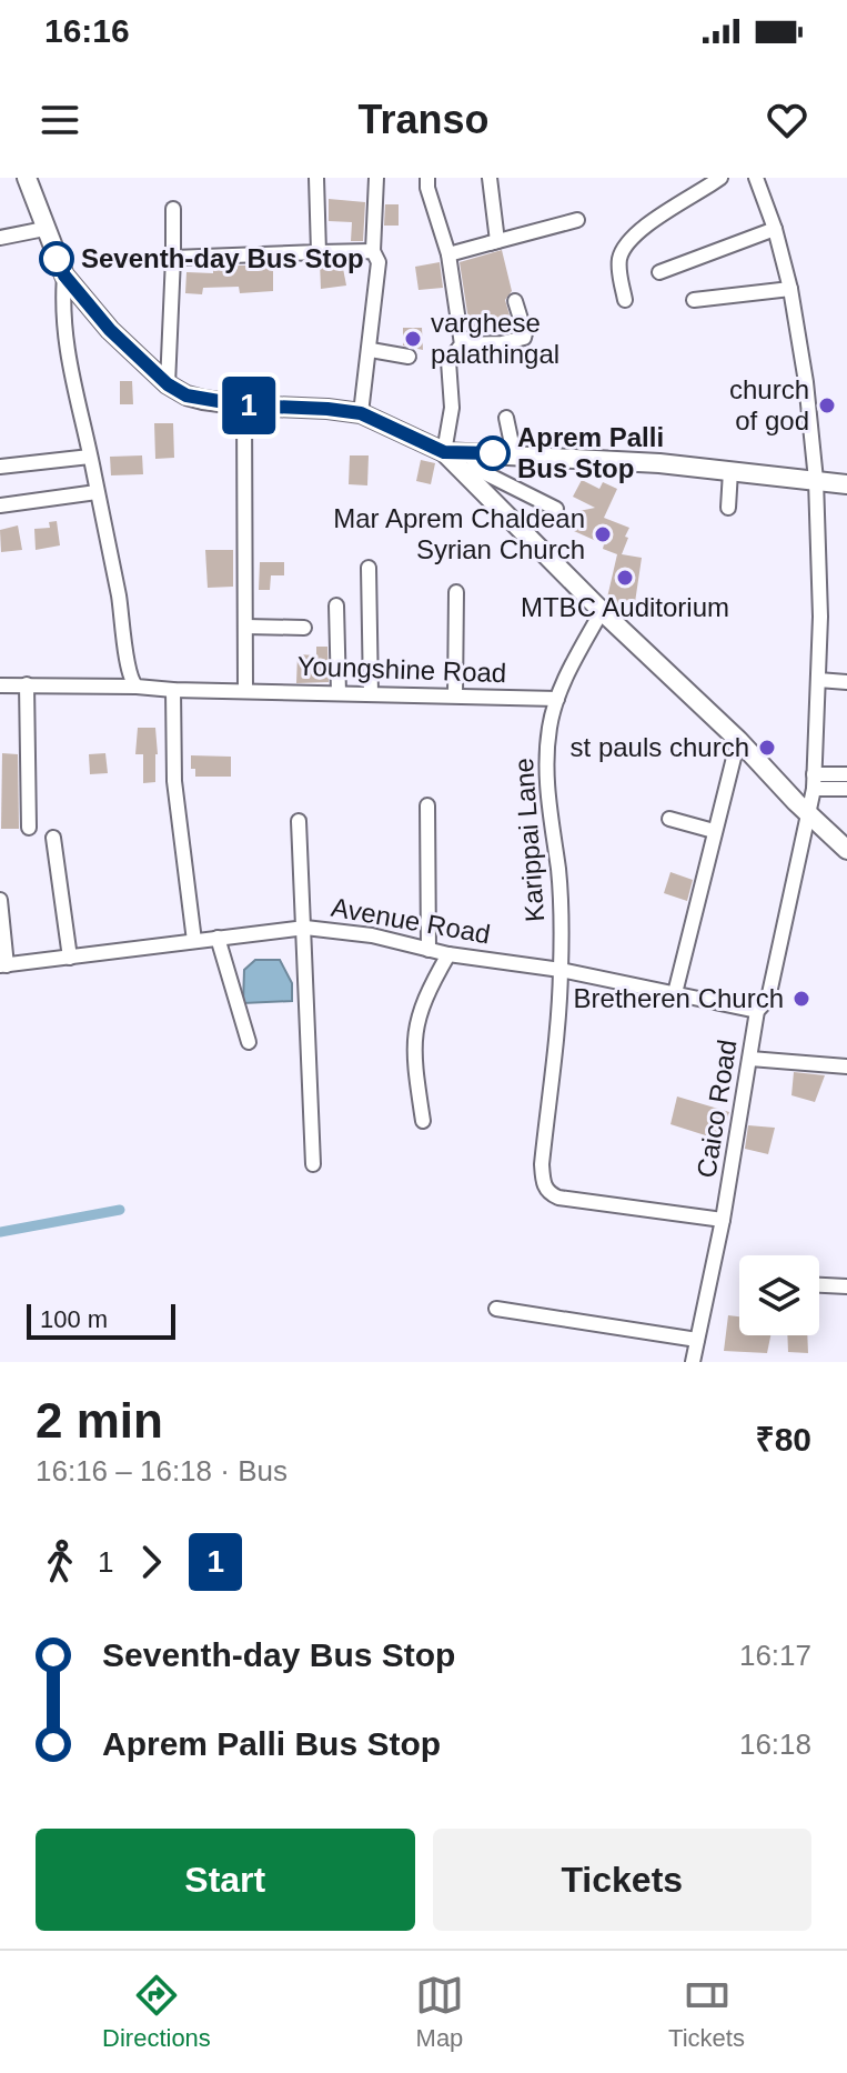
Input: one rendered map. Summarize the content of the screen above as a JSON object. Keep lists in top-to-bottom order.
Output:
{
  "streets": {
    "street": [
      "Youngshine Road",
      "Karippai Lane",
      "Avenue Road",
      "Caico Road"
    ]
  },
  "crossings": [
    ["Youngshine Road", "Karippai Lane"],
    ["Karippai Lane", "Avenue Road"],
    ["Karippai Lane", "Caico Road"],
    ["Avenue Road", "Caico Road"]
  ],
  "places": [
    "Seventh-day Bus Stop",
    "varghese palathingal",
    "church of god",
    "Aprem Palli Bus Stop",
    "Mar Aprem Chaldean Syrian Church",
    "MTBC Auditorium",
    "st pauls church",
    "Bretheren Church"
  ],
  "lines": ["bus line 1"],
  "scale_bar": "100 m",
  "page": {
    "status": "16:16",
    "header": "Transo",
    "on_map": "1",
    "scale": "100 m",
    "heading": ["2 min", "16:16 – 16:18 · Bus", "₹80"],
    "legs": ["1", "1"],
    "list": [
      {
        "name": "Seventh-day Bus Stop",
        "value": "16:17"
      },
      {
        "name": "Aprem Palli Bus Stop",
        "value": "16:18"
      }
    ],
    "buttons": ["Start", "Tickets"],
    "tabs": ["Directions", "Map", "Tickets"]
  }
}
